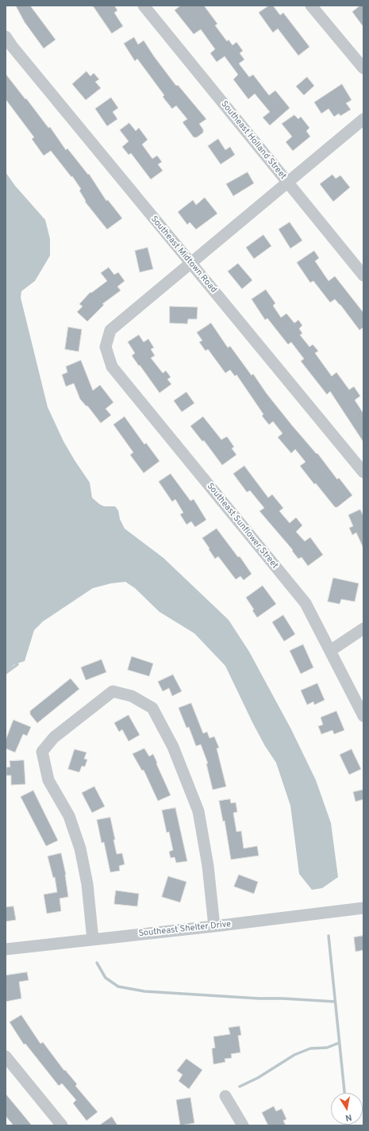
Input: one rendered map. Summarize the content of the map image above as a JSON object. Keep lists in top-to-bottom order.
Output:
{
  "streets": {
    "street": [
      "Southeast Holland Street",
      "Southeast Midtown Road",
      "Southeast Sunflower Street",
      "Southeast Shelter Drive"
    ]
  },
  "crossings": [
    ["Southeast Midtown Road", "Southeast Sunflower Street"]
  ],
  "north": "bottom"
}
